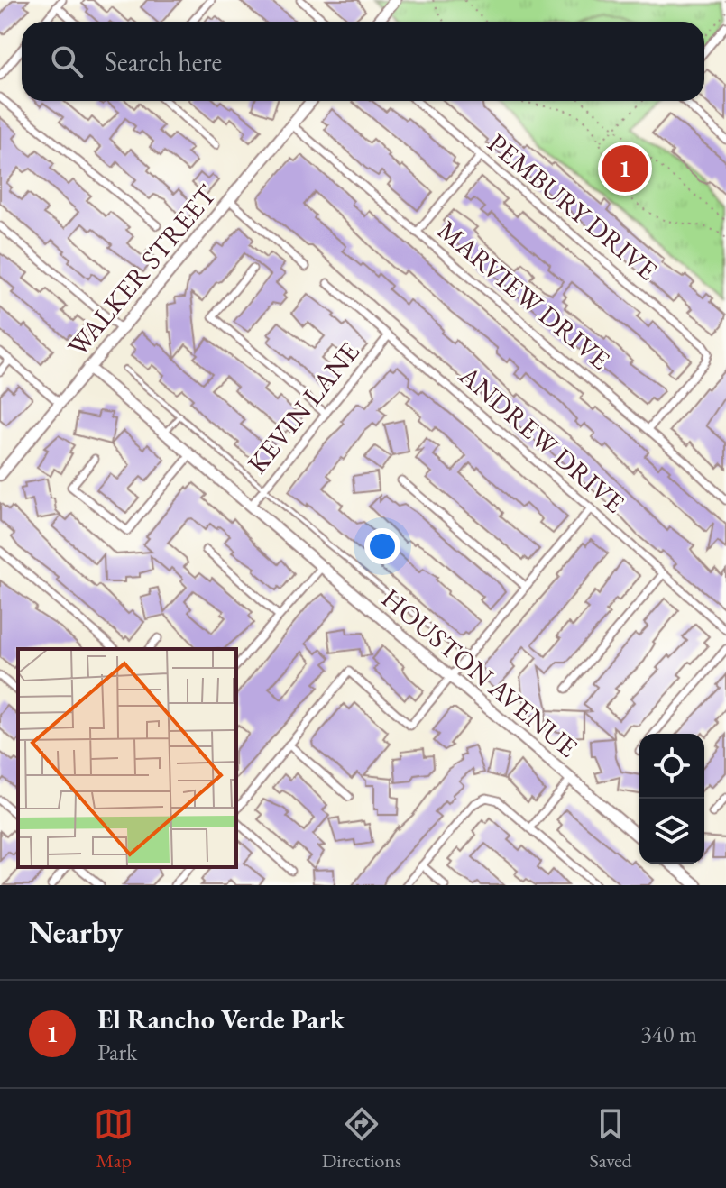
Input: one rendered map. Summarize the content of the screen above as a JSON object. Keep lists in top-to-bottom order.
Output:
{
  "streets": {
    "street": [
      "PEMBURY DRIVE",
      "WALKER STREET",
      "MARVIEW DRIVE",
      "KEVIN LANE",
      "ANDREW DRIVE",
      "HOUSTON AVENUE"
    ]
  },
  "crossings": [
    ["PEMBURY DRIVE", "MARVIEW DRIVE"],
    ["WALKER STREET", "MARVIEW DRIVE"],
    ["WALKER STREET", "HOUSTON AVENUE"],
    ["KEVIN LANE", "ANDREW DRIVE"],
    ["KEVIN LANE", "HOUSTON AVENUE"]
  ],
  "page": {
    "search": "Search here",
    "pins": "1",
    "heading": "Nearby",
    "list": [
      {
        "mark": "1",
        "name": "El Rancho Verde Park",
        "note": "Park",
        "value": "340 m"
      }
    ],
    "nav": ["Map", "Directions", "Saved"]
  }
}
